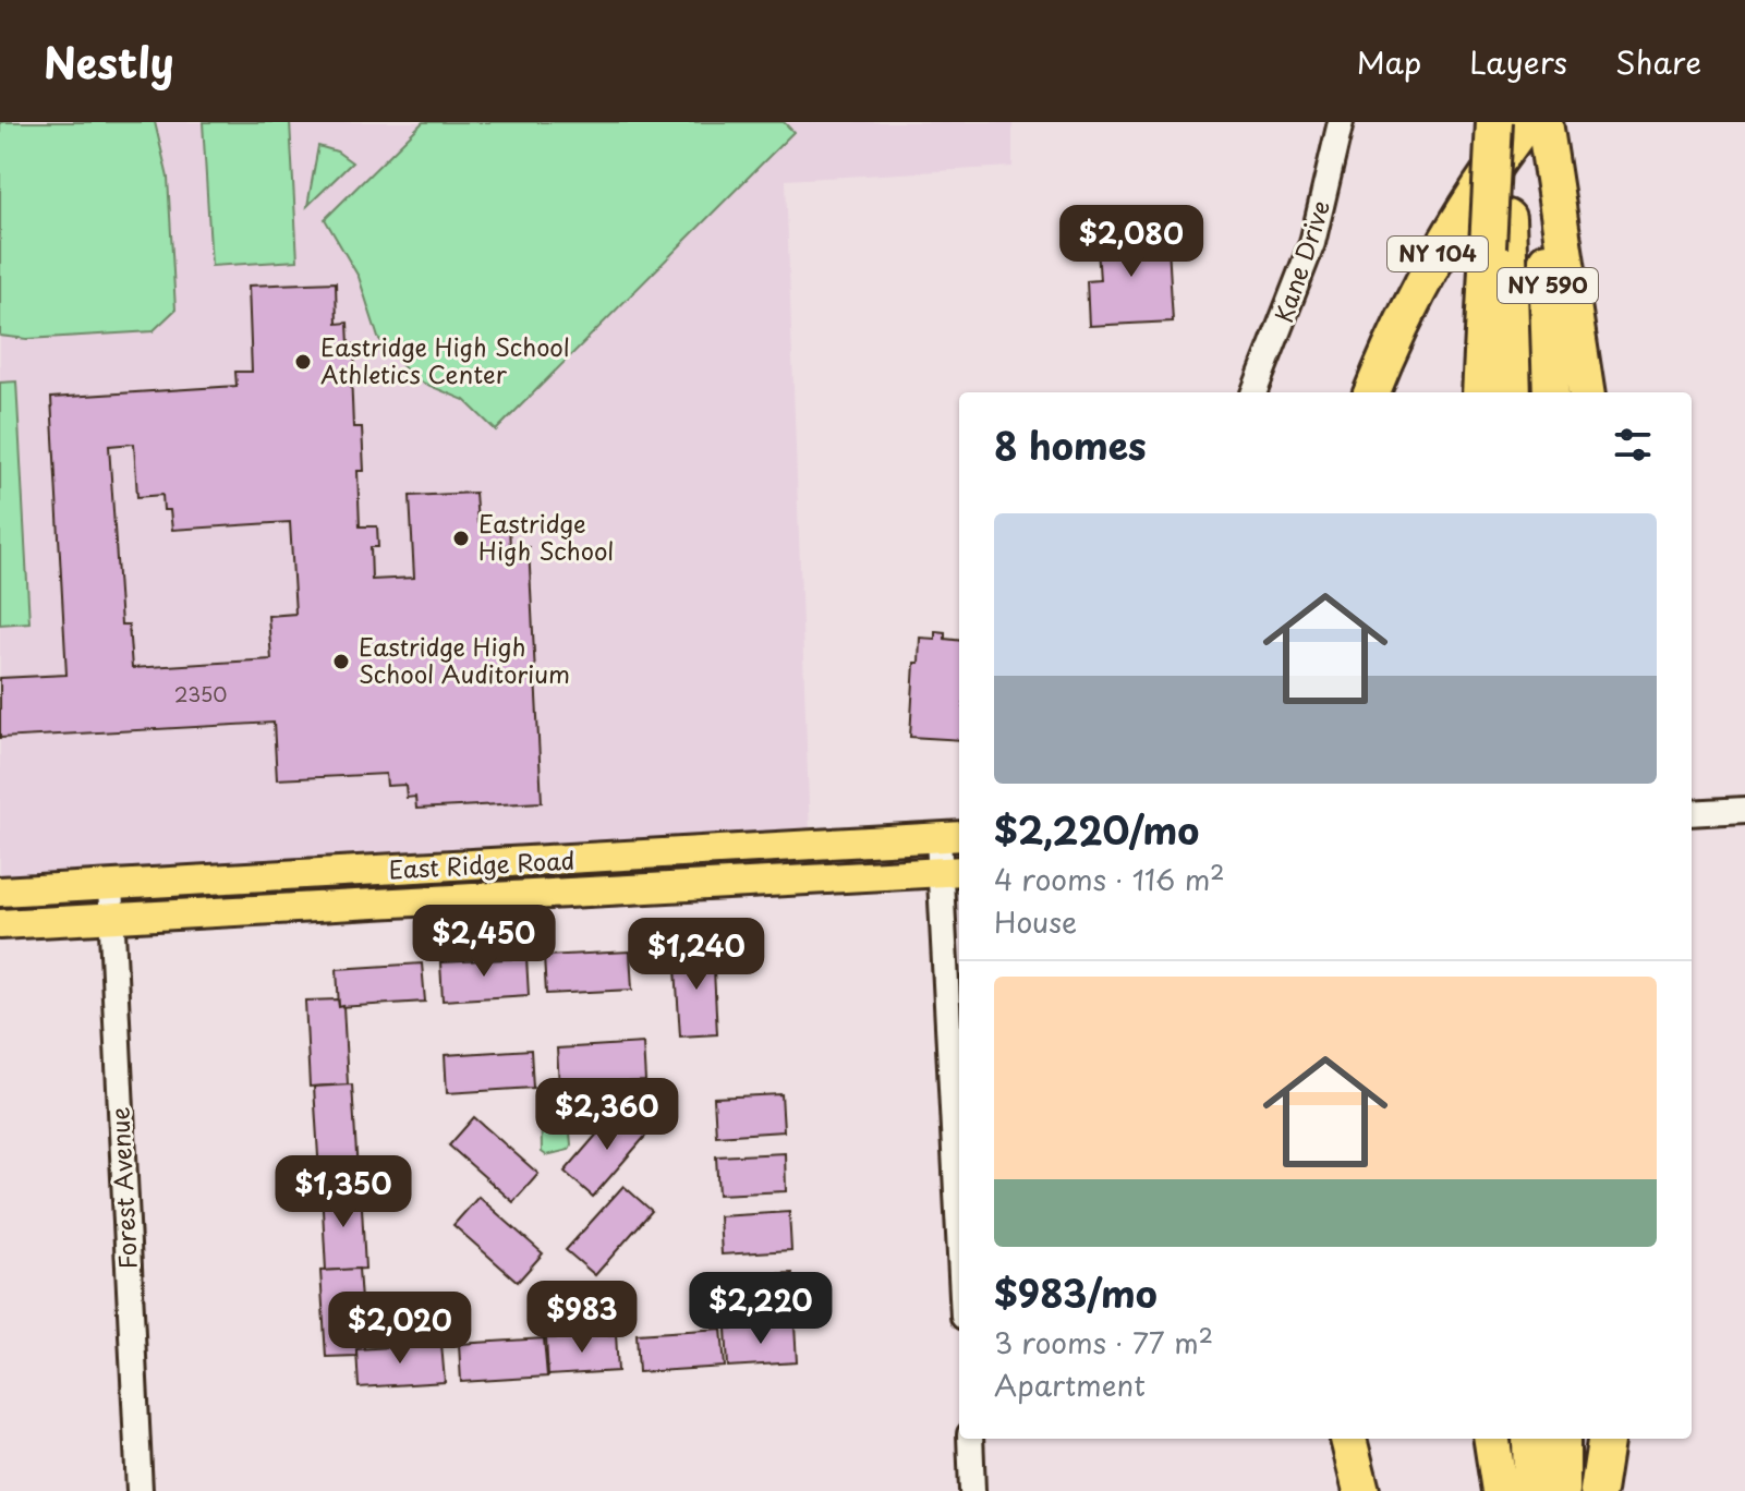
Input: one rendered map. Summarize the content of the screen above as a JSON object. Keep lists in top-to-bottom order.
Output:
{
  "streets": {
    "highway": ["NY 104", "NY 590"],
    "main road": ["East Ridge Road"],
    "street": ["Kane Drive", "Forest Avenue"]
  },
  "crossings": [
    ["East Ridge Road", "Forest Avenue"]
  ],
  "places": ["Eastridge High School Athletics Center", "Eastridge High School", "Eastridge High School Auditorium"],
  "house_numbers": ["2350"],
  "page": {
    "header": "Nestly",
    "nav": ["Map", "Layers", "Share"],
    "price": [
      "$2,080",
      "$2,450",
      "$1,240",
      "$2,360",
      "$1,350",
      "$2,220",
      "$983",
      "$2,020"
    ],
    "heading": "8 homes",
    "list": [
      {
        "name": "$2,220/mo",
        "note": "4 rooms · 116 m² · House"
      },
      {
        "name": "$983/mo",
        "note": "3 rooms · 77 m² · Apartment"
      }
    ]
  }
}
